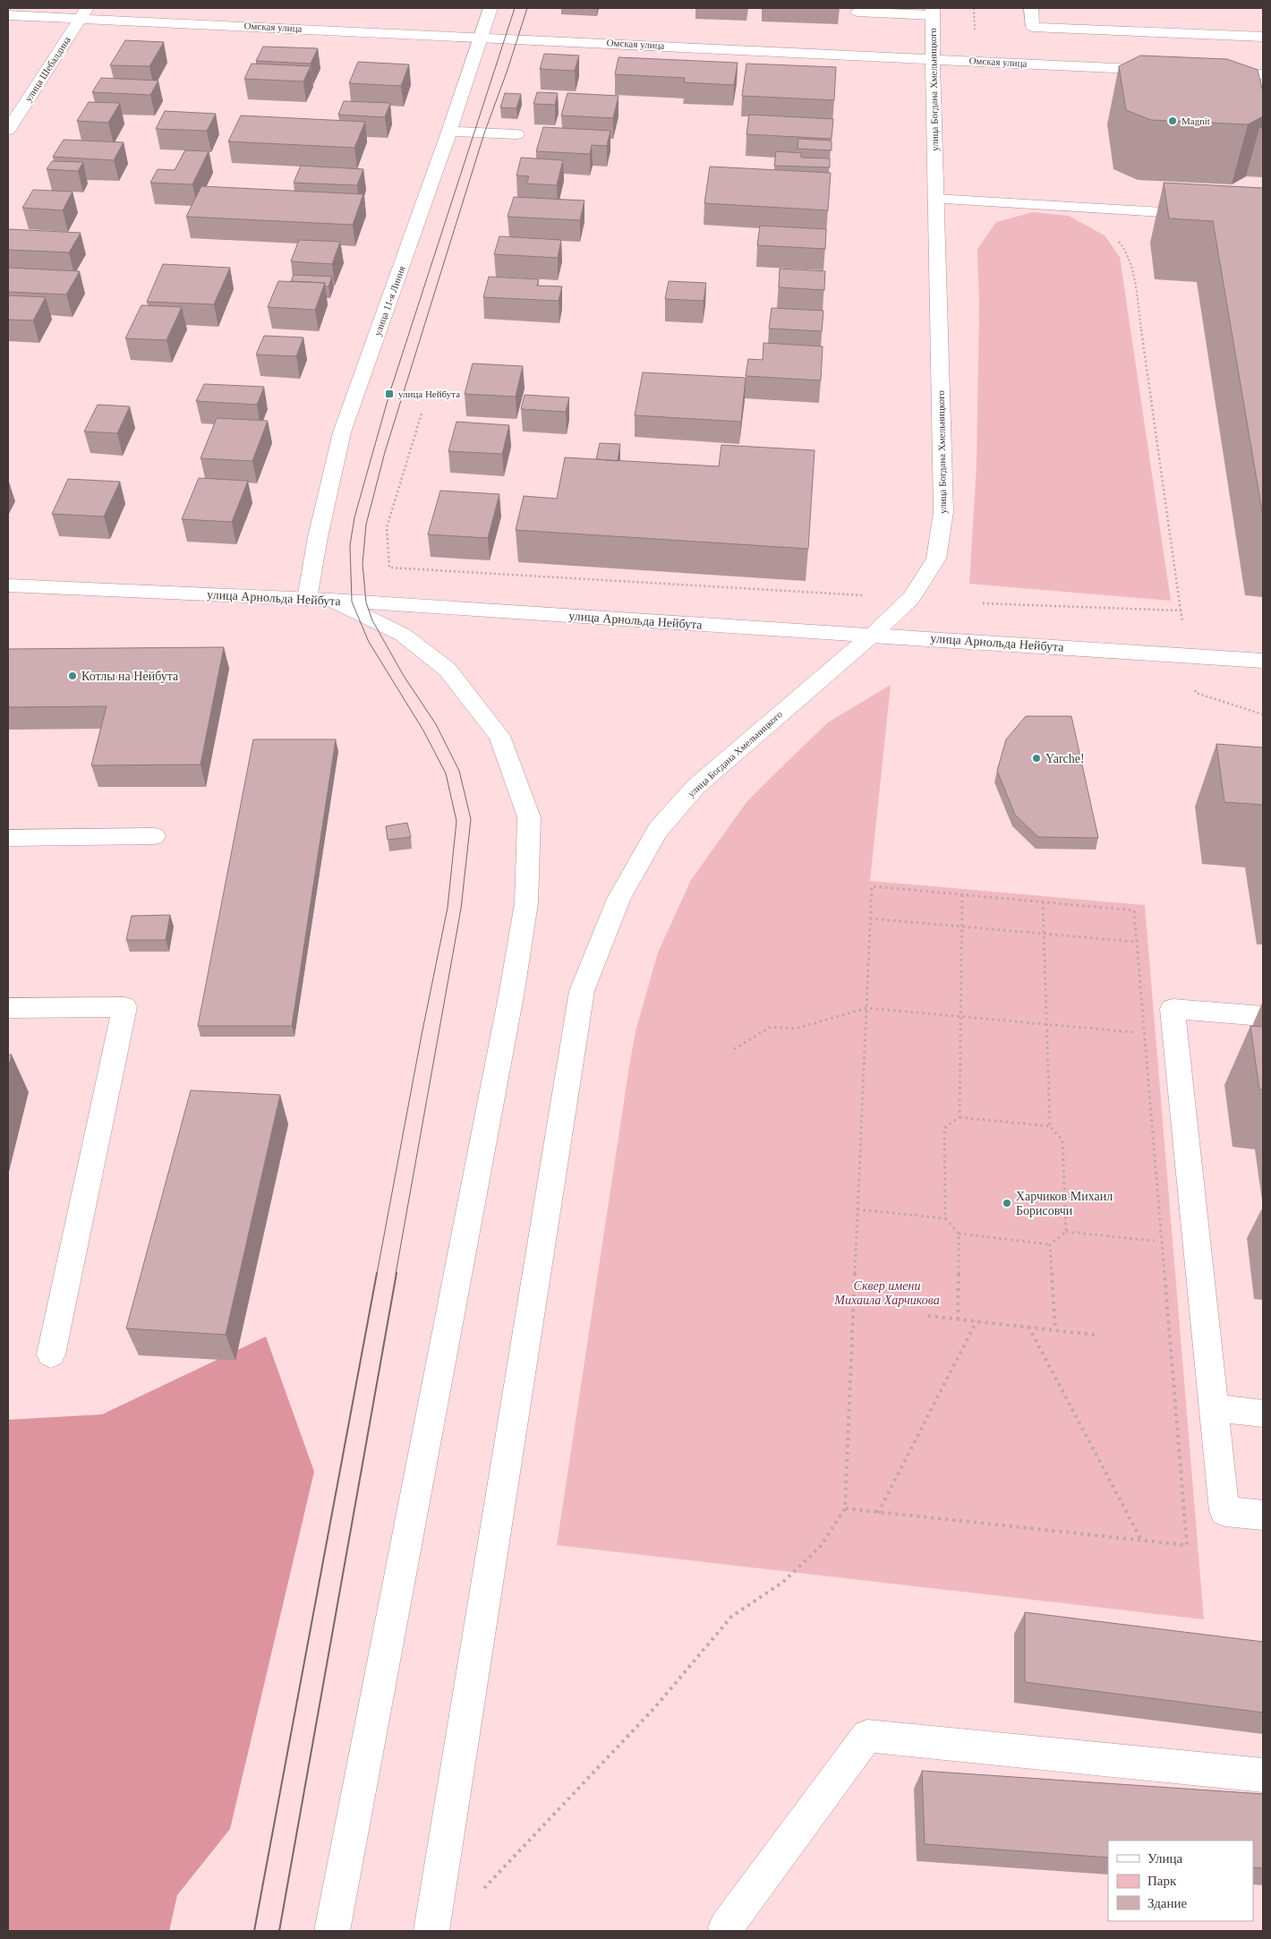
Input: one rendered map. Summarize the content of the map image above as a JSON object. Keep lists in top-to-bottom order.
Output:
{
  "streets": {
    "main road": [
      "Омская улица",
      "улица Шебалдина",
      "улица Богдана Хмельницкого",
      "улица 11-я Линия",
      "улица Арнольда Нейбута"
    ]
  },
  "crossings": [
    ["Омская улица", "улица Шебалдина"],
    ["Омская улица", "улица Богдана Хмельницкого"],
    ["Омская улица", "улица 11-я Линия"],
    ["улица Богдана Хмельницкого", "улица Арнольда Нейбута"],
    ["улица 11-я Линия", "улица Арнольда Нейбута"]
  ],
  "parks": ["Сквер имени Михаила Харчикова"],
  "places": {
    "other": [
      "Magnit",
      "Котлы на Нейбута",
      "Yarche!",
      "Харчиков Михаил Борисовчи"
    ],
    "transit": ["улица Нейбута"]
  },
  "legend": ["Улица", "Парк", "Здание"]
}
